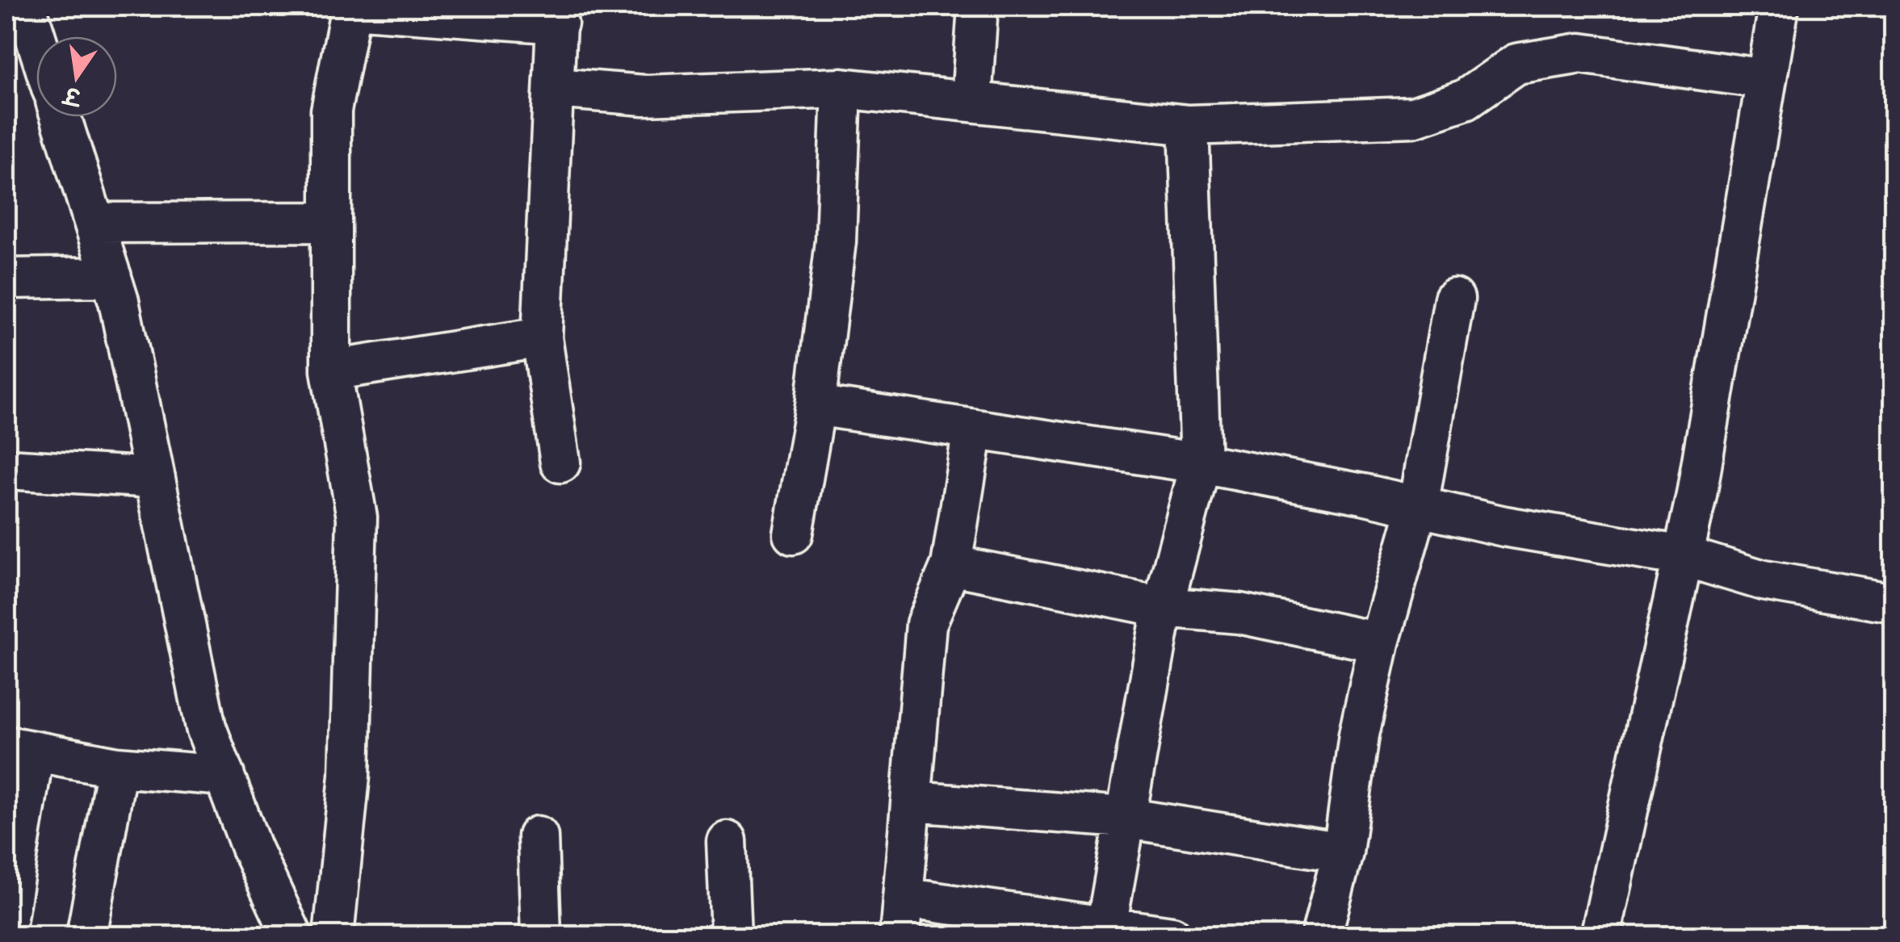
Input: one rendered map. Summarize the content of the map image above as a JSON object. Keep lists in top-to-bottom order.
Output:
{
  "north": "bottom"
}
